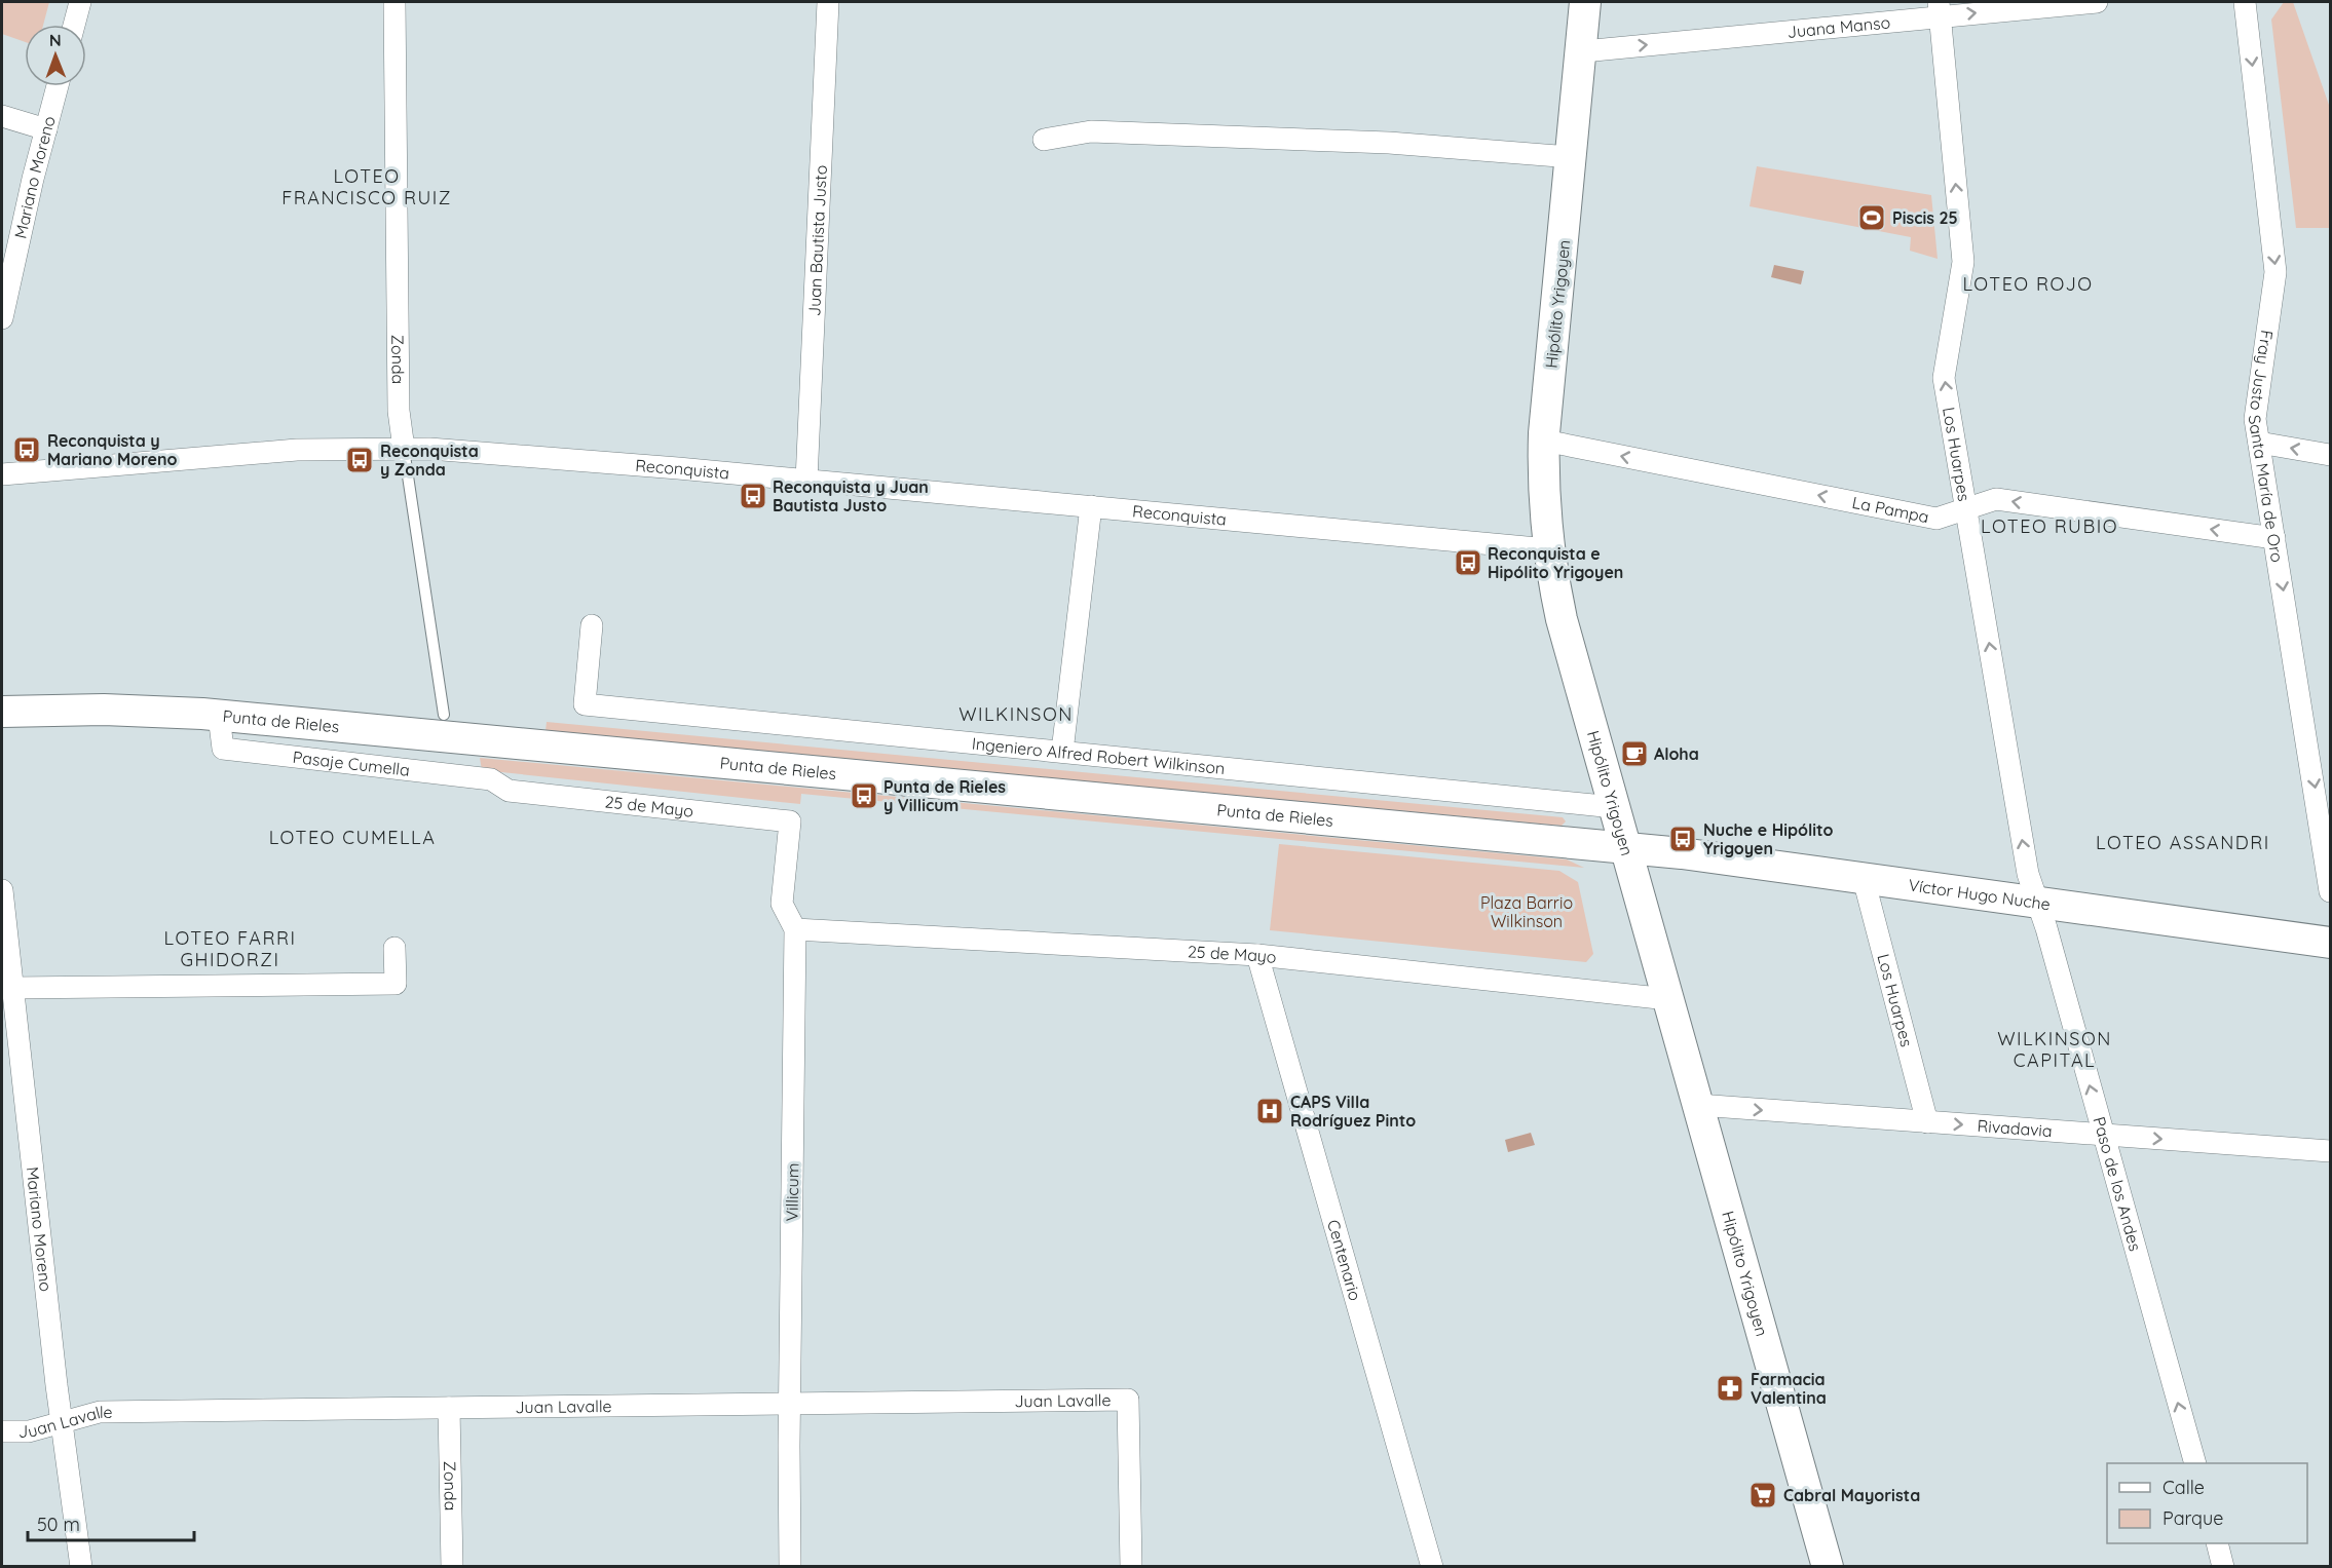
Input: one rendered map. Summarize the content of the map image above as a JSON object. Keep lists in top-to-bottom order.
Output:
{
  "streets": {
    "street": [
      "Juana Manso",
      "Mariano Moreno",
      "Juan Bautista Justo",
      "Hipólito Yrigoyen",
      "Zonda",
      "Fray Justo Santa María de Oro",
      "Los Huarpes",
      "Reconquista",
      "La Pampa",
      "Punta de Rieles",
      "Ingeniero Alfred Robert Wilkinson",
      "Pasaje Cumella",
      "25 de Mayo",
      "Víctor Hugo Nuche",
      "Rivadavia",
      "Paso de los Andes",
      "Villicum",
      "Centenario",
      "Juan Lavalle"
    ]
  },
  "crossings": [
    ["Juana Manso", "Hipólito Yrigoyen"],
    ["Juana Manso", "Los Huarpes"],
    ["Mariano Moreno", "Juan Lavalle"],
    ["Juan Bautista Justo", "Reconquista"],
    ["Hipólito Yrigoyen", "Reconquista"],
    ["Hipólito Yrigoyen", "La Pampa"],
    ["Hipólito Yrigoyen", "Punta de Rieles"],
    ["Hipólito Yrigoyen", "Ingeniero Alfred Robert Wilkinson"],
    ["Hipólito Yrigoyen", "25 de Mayo"],
    ["Hipólito Yrigoyen", "Víctor Hugo Nuche"],
    ["Hipólito Yrigoyen", "Rivadavia"],
    ["Zonda", "Reconquista"],
    ["Zonda", "Juan Lavalle"],
    ["Fray Justo Santa María de Oro", "La Pampa"],
    ["Los Huarpes", "La Pampa"],
    ["Los Huarpes", "Víctor Hugo Nuche"],
    ["Los Huarpes", "Rivadavia"],
    ["Los Huarpes", "Paso de los Andes"],
    ["Punta de Rieles", "Pasaje Cumella"],
    ["Punta de Rieles", "Víctor Hugo Nuche"],
    ["Pasaje Cumella", "25 de Mayo"],
    ["25 de Mayo", "Villicum"],
    ["25 de Mayo", "Centenario"],
    ["Víctor Hugo Nuche", "Paso de los Andes"],
    ["Rivadavia", "Paso de los Andes"],
    ["Villicum", "Juan Lavalle"]
  ],
  "one_way": [
    "Juana Manso",
    "Fray Justo Santa María de Oro",
    "Los Huarpes",
    "La Pampa",
    "Rivadavia",
    "Paso de los Andes"
  ],
  "districts": [
    "LOTEO FRANCISCO RUIZ",
    "LOTEO ROJO",
    "LOTEO RUBIO",
    "WILKINSON",
    "LOTEO CUMELLA",
    "LOTEO ASSANDRI",
    "LOTEO FARRI GHIDORZI",
    "WILKINSON CAPITAL"
  ],
  "parks": ["Plaza Barrio Wilkinson"],
  "places": {
    "sports": ["Piscis 25"],
    "bus stop": [
      "Reconquista y Mariano Moreno",
      "Reconquista y Zonda",
      "Reconquista y Juan Bautista Justo",
      "Reconquista e Hipólito Yrigoyen",
      "Punta de Rieles y Villicum",
      "Nuche e Hipólito Yrigoyen"
    ],
    "cafe": ["Aloha"],
    "hospital": ["CAPS Villa Rodríguez Pinto"],
    "pharmacy": ["Farmacia Valentina"],
    "supermarket": ["Cabral Mayorista"]
  },
  "legend": ["Calle", "Parque"],
  "scale_bar": "50 m",
  "north": "top"
}
